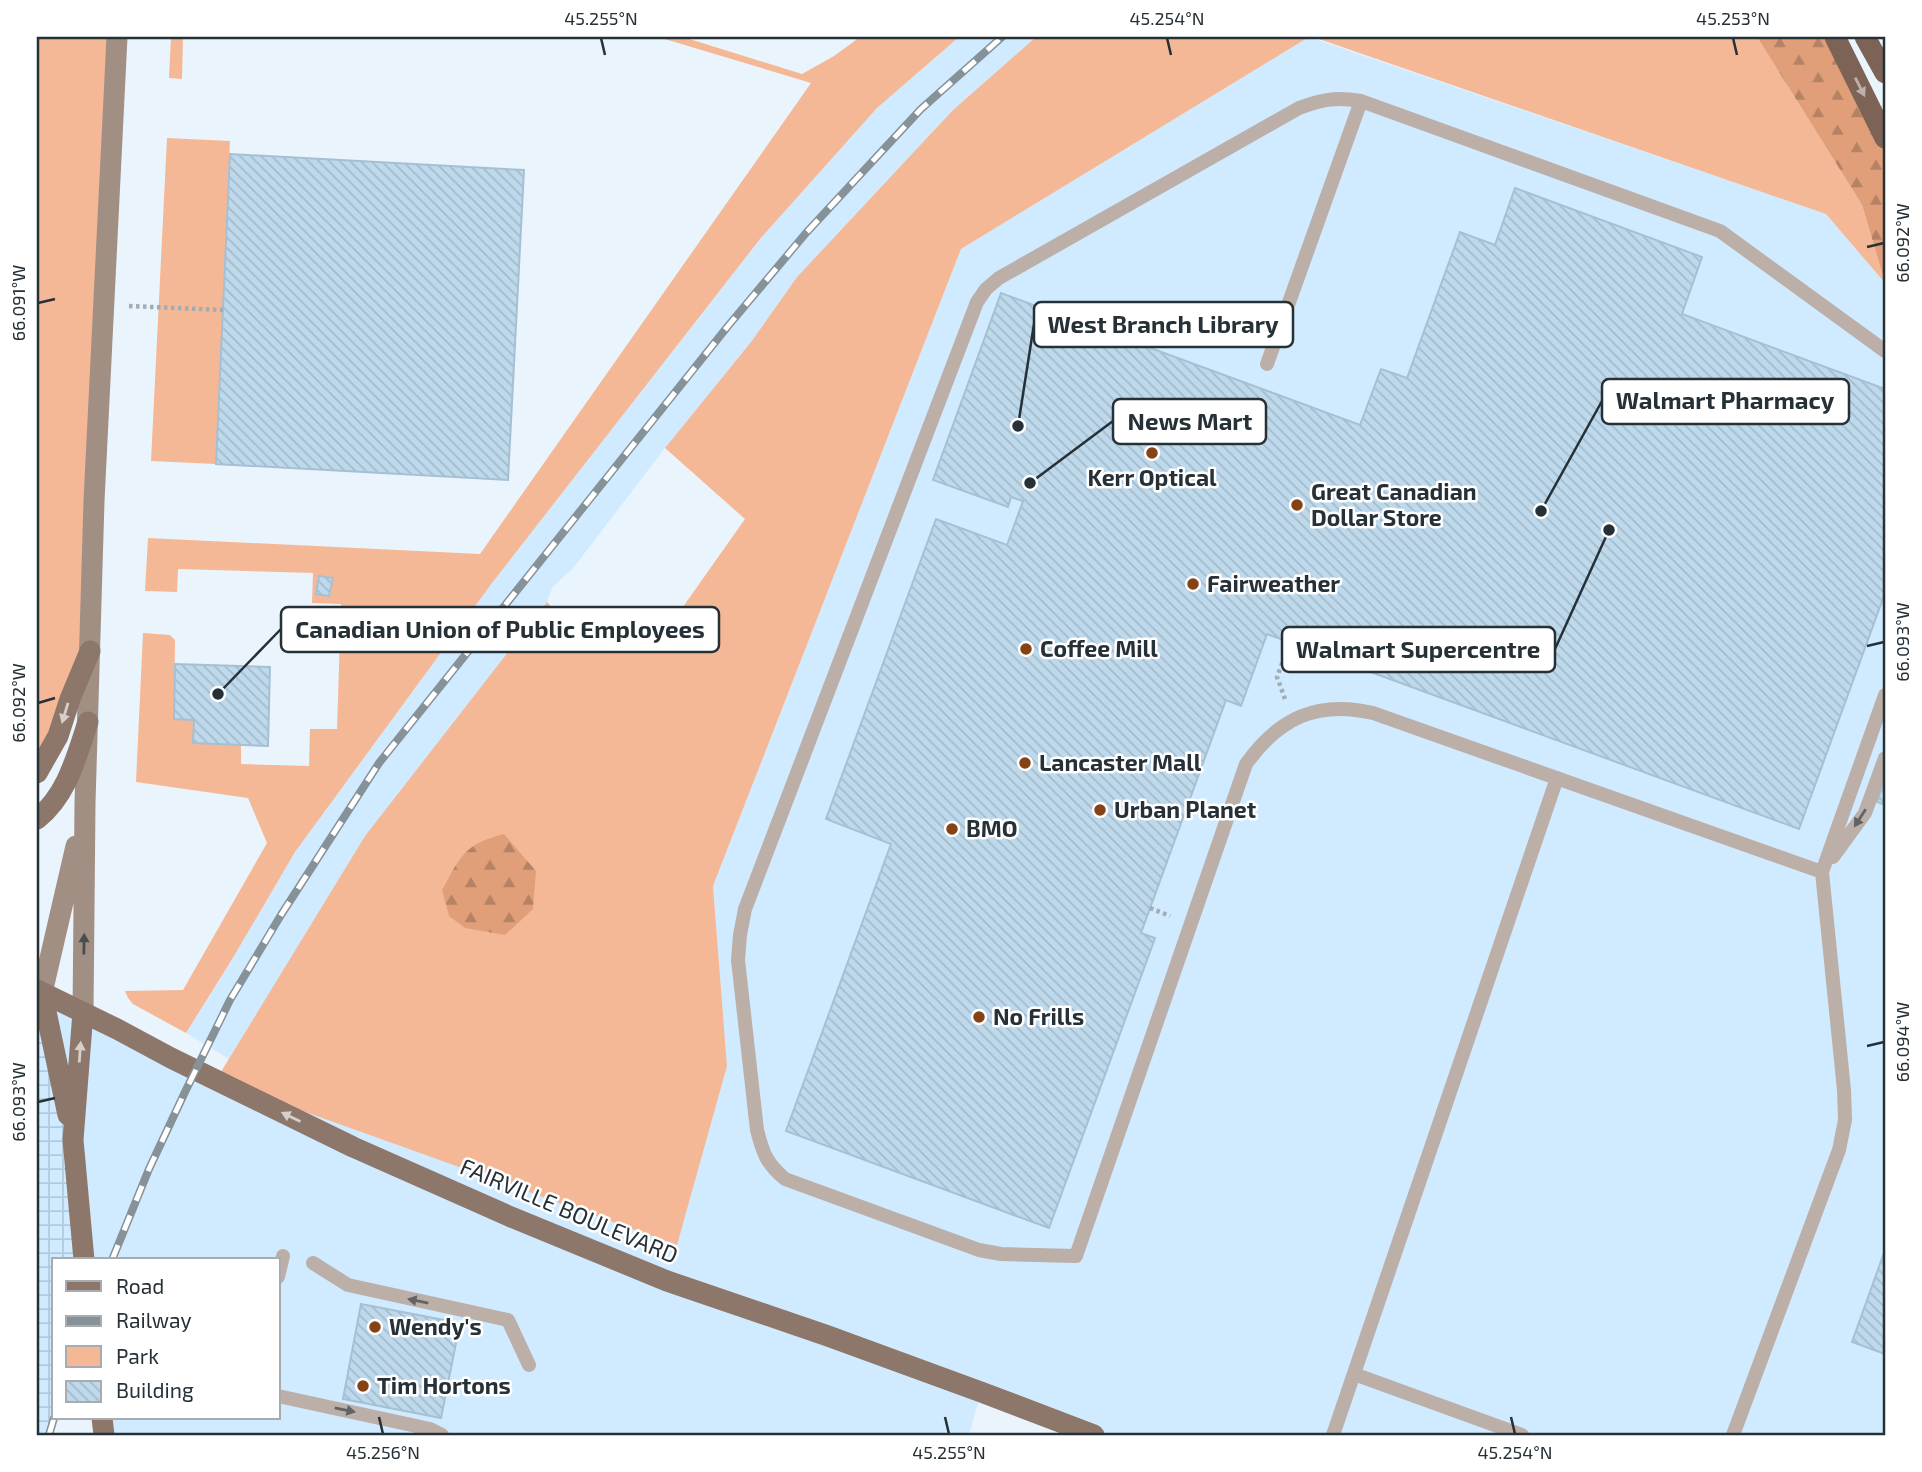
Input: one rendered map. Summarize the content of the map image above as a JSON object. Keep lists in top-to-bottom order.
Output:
{
  "streets": {
    "main road": ["FAIRVILLE BOULEVARD"]
  },
  "one_way": ["FAIRVILLE BOULEVARD"],
  "places": [
    "West Branch Library",
    "Kerr Optical",
    "News Mart",
    "Great Canadian Dollar Store",
    "Walmart Pharmacy",
    "Walmart Supercentre",
    "Fairweather",
    "Coffee Mill",
    "Canadian Union of Public Employees",
    "Lancaster Mall",
    "Urban Planet",
    "BMO",
    "No Frills",
    "Wendy's",
    "Tim Hortons"
  ],
  "legend": [
    "Road",
    "Railway",
    "Park",
    "Building"
  ],
  "coordinates": [
    "45.255°N",
    "45.254°N",
    "45.253°N",
    "66.092°W",
    "66.091°W",
    "66.093°W",
    "66.094°W",
    "45.256°N"
  ]
}
